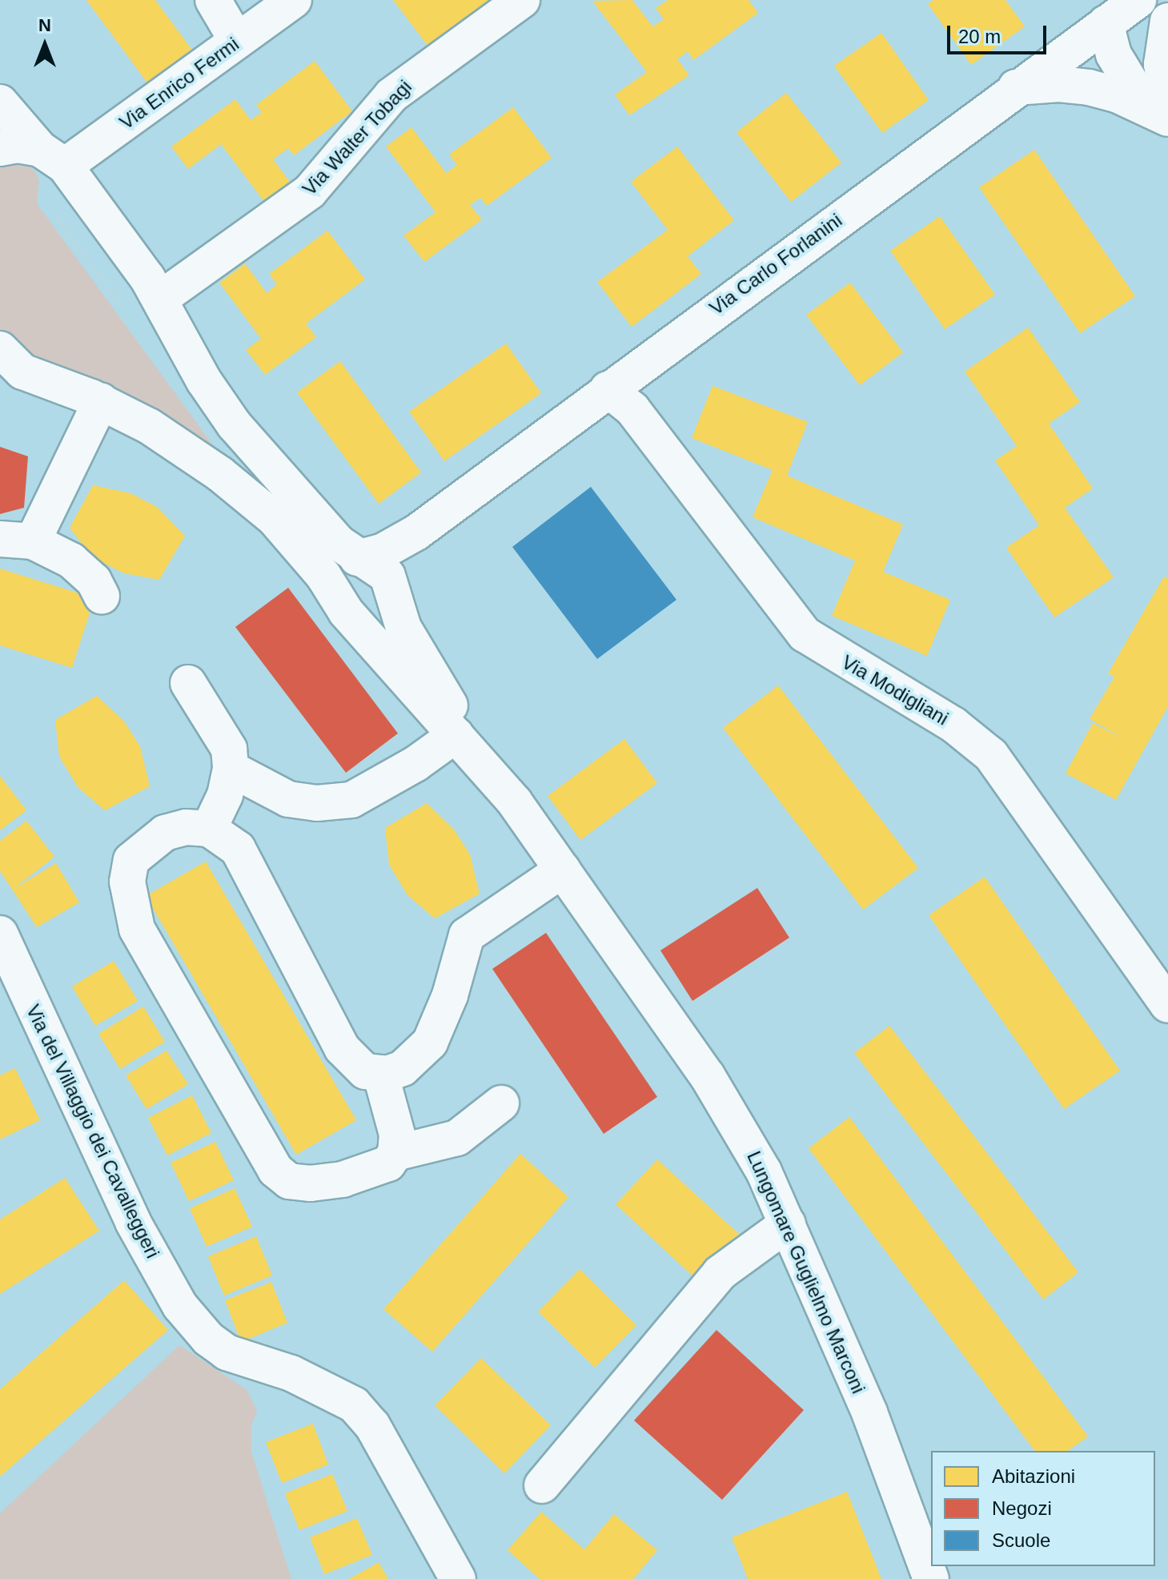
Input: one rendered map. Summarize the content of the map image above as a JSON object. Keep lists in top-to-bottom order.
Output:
{
  "streets": {
    "street": [
      "Via Enrico Fermi",
      "Via Walter Tobagi",
      "Via Carlo Forlanini",
      "Via Modigliani",
      "Via del Villaggio dei Cavalleggeri",
      "Lungomare Guglielmo Marconi"
    ]
  },
  "crossings": [
    ["Via Carlo Forlanini", "Via Modigliani"],
    ["Via Carlo Forlanini", "Lungomare Guglielmo Marconi"]
  ],
  "legend": ["Abitazioni", "Negozi", "Scuole"],
  "scale_bar": "20 m",
  "north": "top"
}
